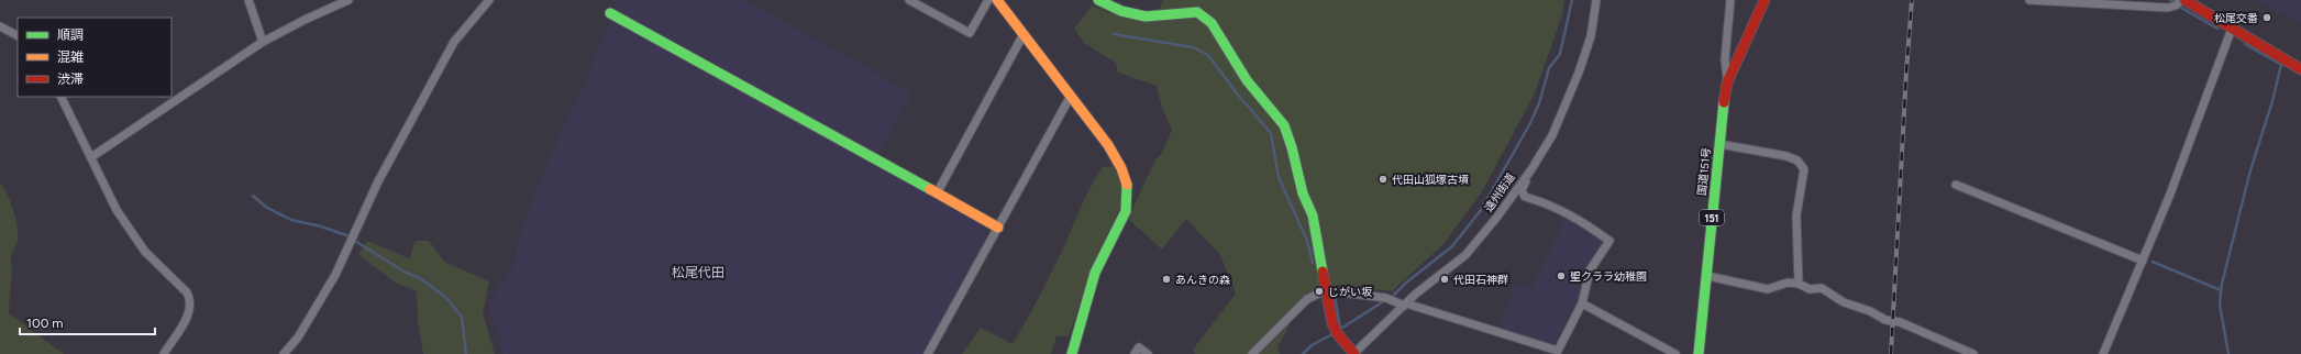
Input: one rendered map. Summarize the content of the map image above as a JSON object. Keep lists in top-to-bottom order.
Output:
{
  "streets": {
    "main road": ["国道151号", "151"],
    "street": ["遠州街道"]
  },
  "districts": ["松尾代田"],
  "places": [
    "松尾交番",
    "代田山狐塚古墳",
    "聖クララ幼稚園",
    "あんきの森",
    "代田石神群",
    "じがい坂"
  ],
  "legend": ["順調", "混雑", "渋滞"],
  "scale_bar": "100 m"
}
